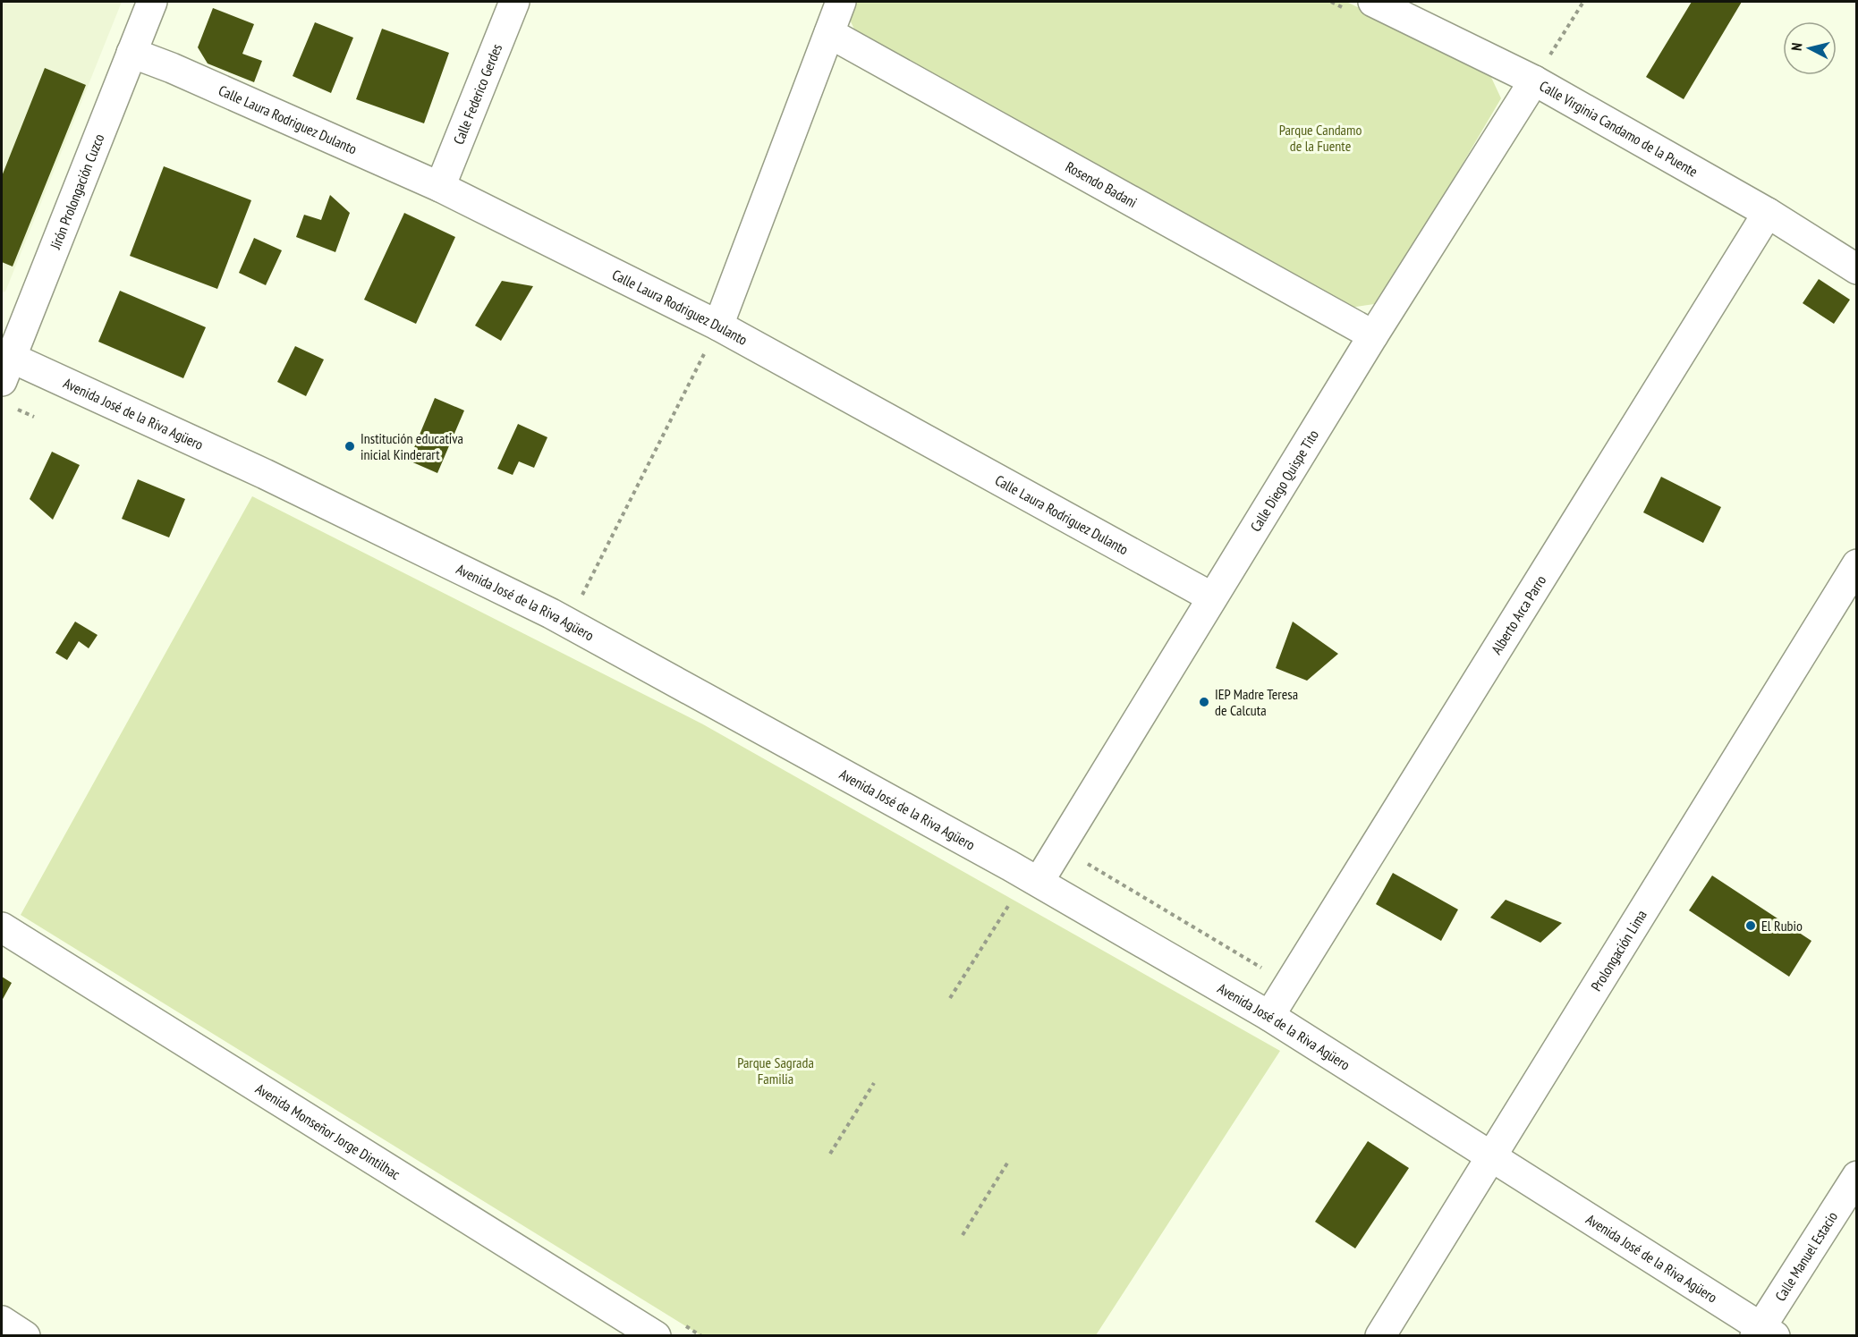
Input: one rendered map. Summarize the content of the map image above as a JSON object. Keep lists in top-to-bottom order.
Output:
{
  "streets": {
    "street": [
      "Calle Federico Gerdes",
      "Calle Laura Rodriguez Dulanto",
      "Calle Virginia Candamo de la Puente",
      "Rosendo Badani",
      "Jirón Prolongación Cuzco",
      "Avenida José de la Riva Agüero",
      "Calle Diego Quispe Tito",
      "Alberto Arca Parro",
      "Prolongación Lima",
      "Avenida Monseñor Jorge Dintilhac",
      "Calle Manuel Estacio"
    ]
  },
  "crossings": [
    ["Calle Federico Gerdes", "Calle Laura Rodriguez Dulanto"],
    ["Calle Laura Rodriguez Dulanto", "Jirón Prolongación Cuzco"],
    ["Calle Laura Rodriguez Dulanto", "Calle Diego Quispe Tito"],
    ["Calle Virginia Candamo de la Puente", "Calle Diego Quispe Tito"],
    ["Calle Virginia Candamo de la Puente", "Alberto Arca Parro"],
    ["Rosendo Badani", "Calle Diego Quispe Tito"],
    ["Jirón Prolongación Cuzco", "Avenida José de la Riva Agüero"],
    ["Avenida José de la Riva Agüero", "Calle Diego Quispe Tito"],
    ["Avenida José de la Riva Agüero", "Alberto Arca Parro"],
    ["Avenida José de la Riva Agüero", "Prolongación Lima"],
    ["Avenida José de la Riva Agüero", "Calle Manuel Estacio"]
  ],
  "parks": ["Parque Candamo de la Fuente", "Parque Sagrada Familia"],
  "places": ["Institución educativa inicial Kinderart", "IEP Madre Teresa de Calcuta", "El Rubio"],
  "north": "left"
}
